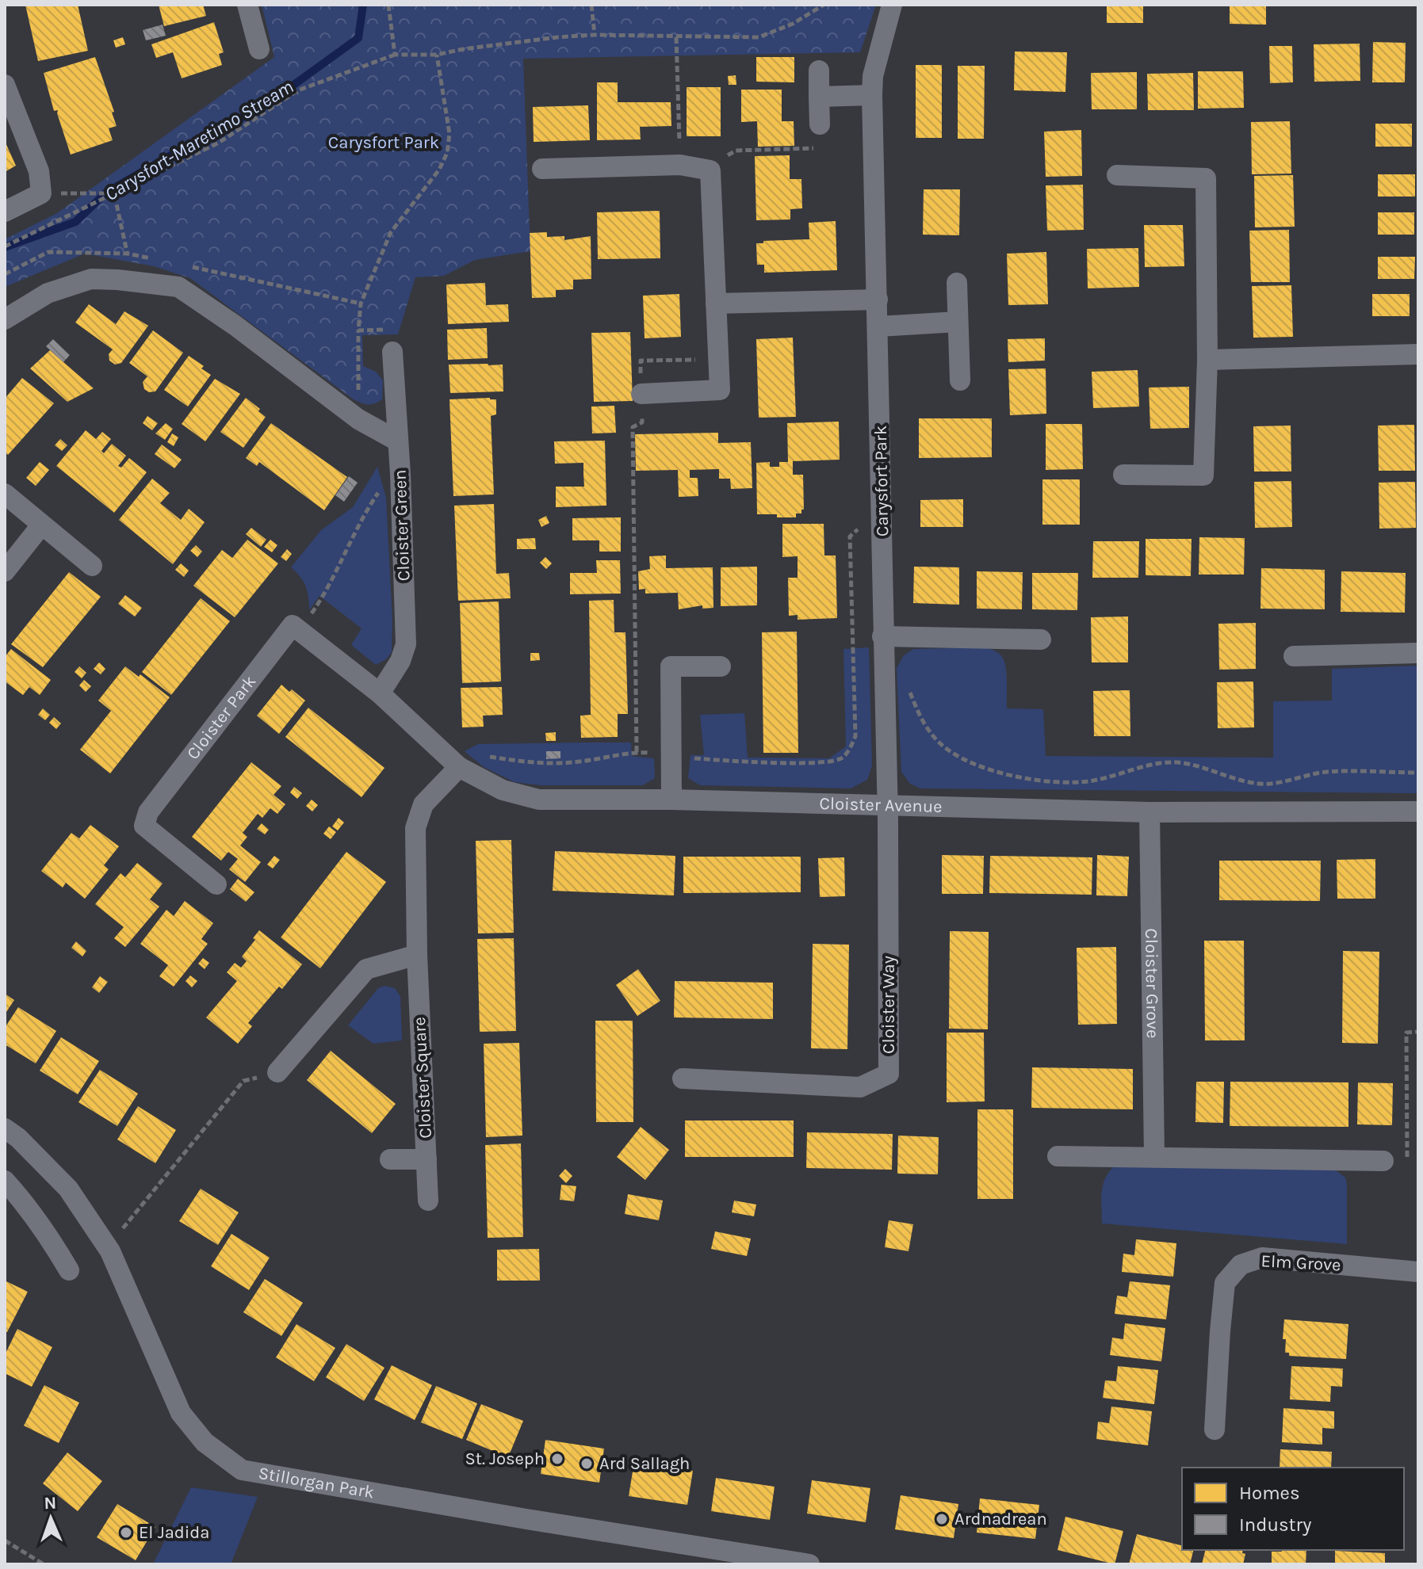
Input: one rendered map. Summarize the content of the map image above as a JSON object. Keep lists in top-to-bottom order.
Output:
{
  "streets": {
    "street": [
      "Carysfort Park",
      "Cloister Green",
      "Cloister Park",
      "Cloister Avenue",
      "Cloister Grove",
      "Cloister Way",
      "Cloister Square",
      "Elm Grove",
      "Stillorgan Park"
    ]
  },
  "crossings": [
    ["Carysfort Park", "Cloister Avenue"],
    ["Carysfort Park", "Cloister Way"],
    ["Cloister Green", "Cloister Avenue"],
    ["Cloister Avenue", "Cloister Grove"],
    ["Cloister Avenue", "Cloister Way"],
    ["Cloister Avenue", "Cloister Square"]
  ],
  "water": ["Carysfort-Maretimo Stream"],
  "parks": ["Carysfort Park"],
  "places": [
    "St. Joseph",
    "Ard Sallagh",
    "Ardnadrean",
    "El Jadida"
  ],
  "legend": ["Homes", "Industry"],
  "north": "top"
}
